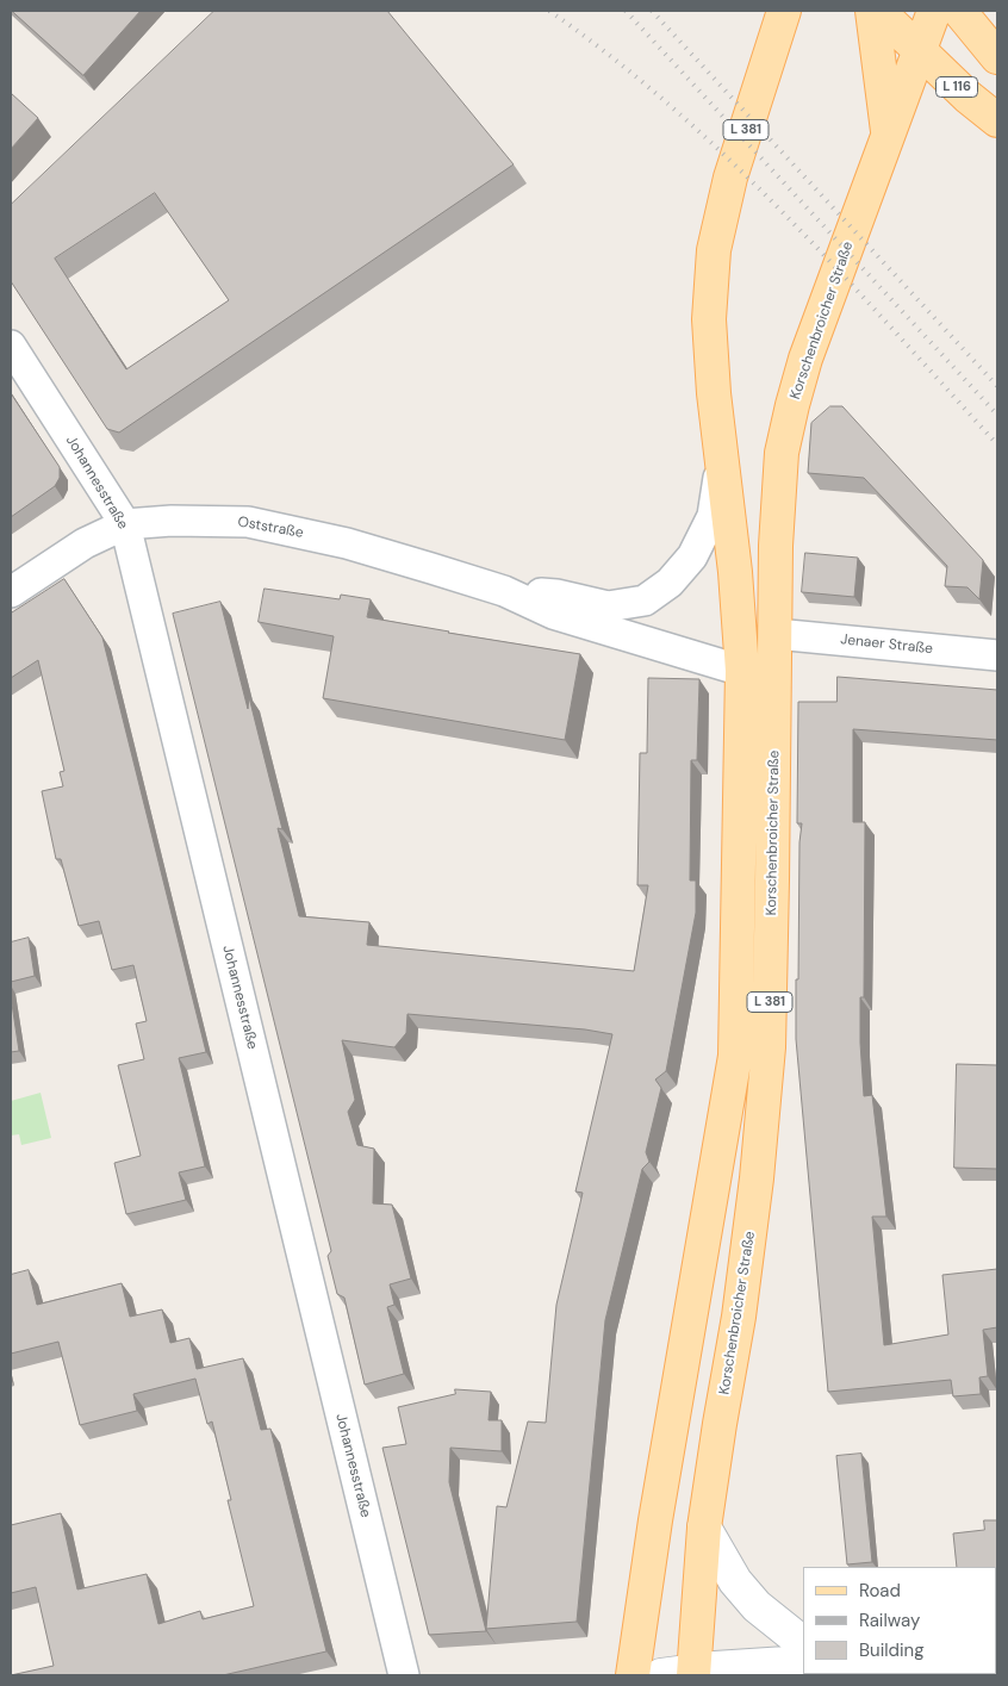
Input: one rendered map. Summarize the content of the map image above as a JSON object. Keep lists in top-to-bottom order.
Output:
{
  "streets": {
    "main road": ["L 116", "L 381", "Korschenbroicher Straße"],
    "street": ["Johannesstraße", "Oststraße", "Jenaer Straße"]
  },
  "crossings": [
    ["L 116", "Korschenbroicher Straße"],
    ["L 381", "Oststraße"],
    ["Korschenbroicher Straße", "Jenaer Straße"],
    ["Johannesstraße", "Oststraße"]
  ],
  "legend": ["Road", "Railway", "Building"]
}
